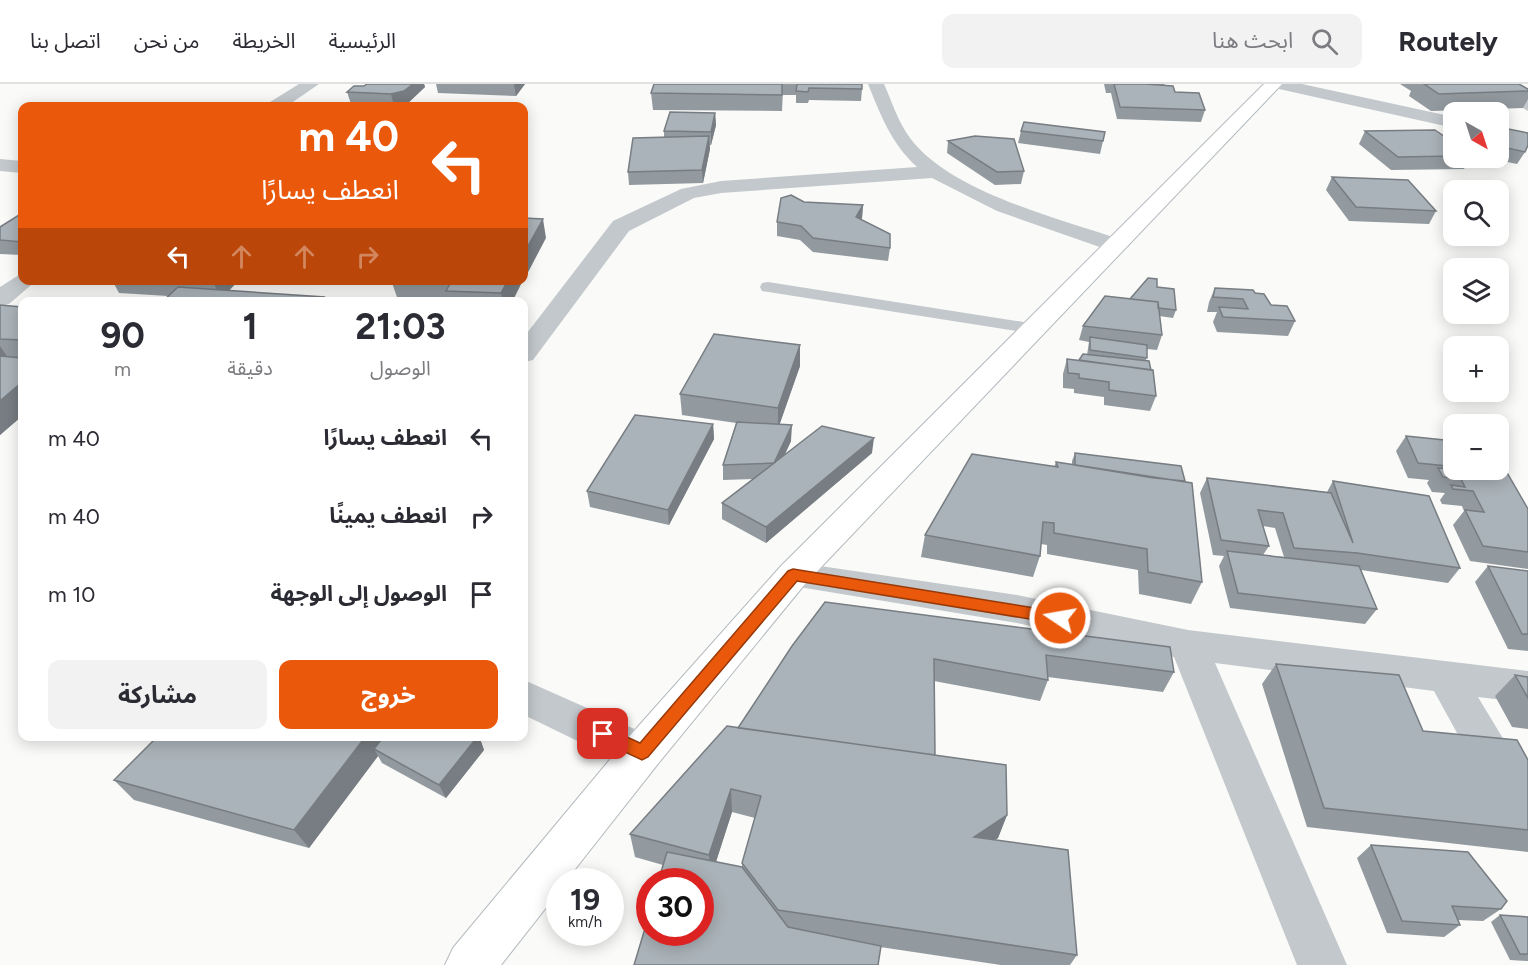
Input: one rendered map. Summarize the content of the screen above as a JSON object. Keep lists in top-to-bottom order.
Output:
{
  "north": "bottom right",
  "page": {
    "header": "Routely",
    "search": "ابحث هنا",
    "nav": [
      "الرئيسية",
      "الخريطة",
      "من نحن",
      "اتصل بنا"
    ],
    "map_buttons": ["+", "−"],
    "turn": ["40 m", "انعطف يسارًا"],
    "eta": [
      "21:03",
      "الوصول",
      "1",
      "دقيقة",
      "90",
      "m"
    ],
    "list": [
      {
        "name": "انعطف يسارًا",
        "value": "40 m"
      },
      {
        "name": "انعطف يمينًا",
        "value": "40 m"
      },
      {
        "name": "الوصول إلى الوجهة",
        "value": "10 m"
      }
    ],
    "buttons": ["خروج", "مشاركة"],
    "speed": "19 km/h",
    "limit": "30"
  }
}
